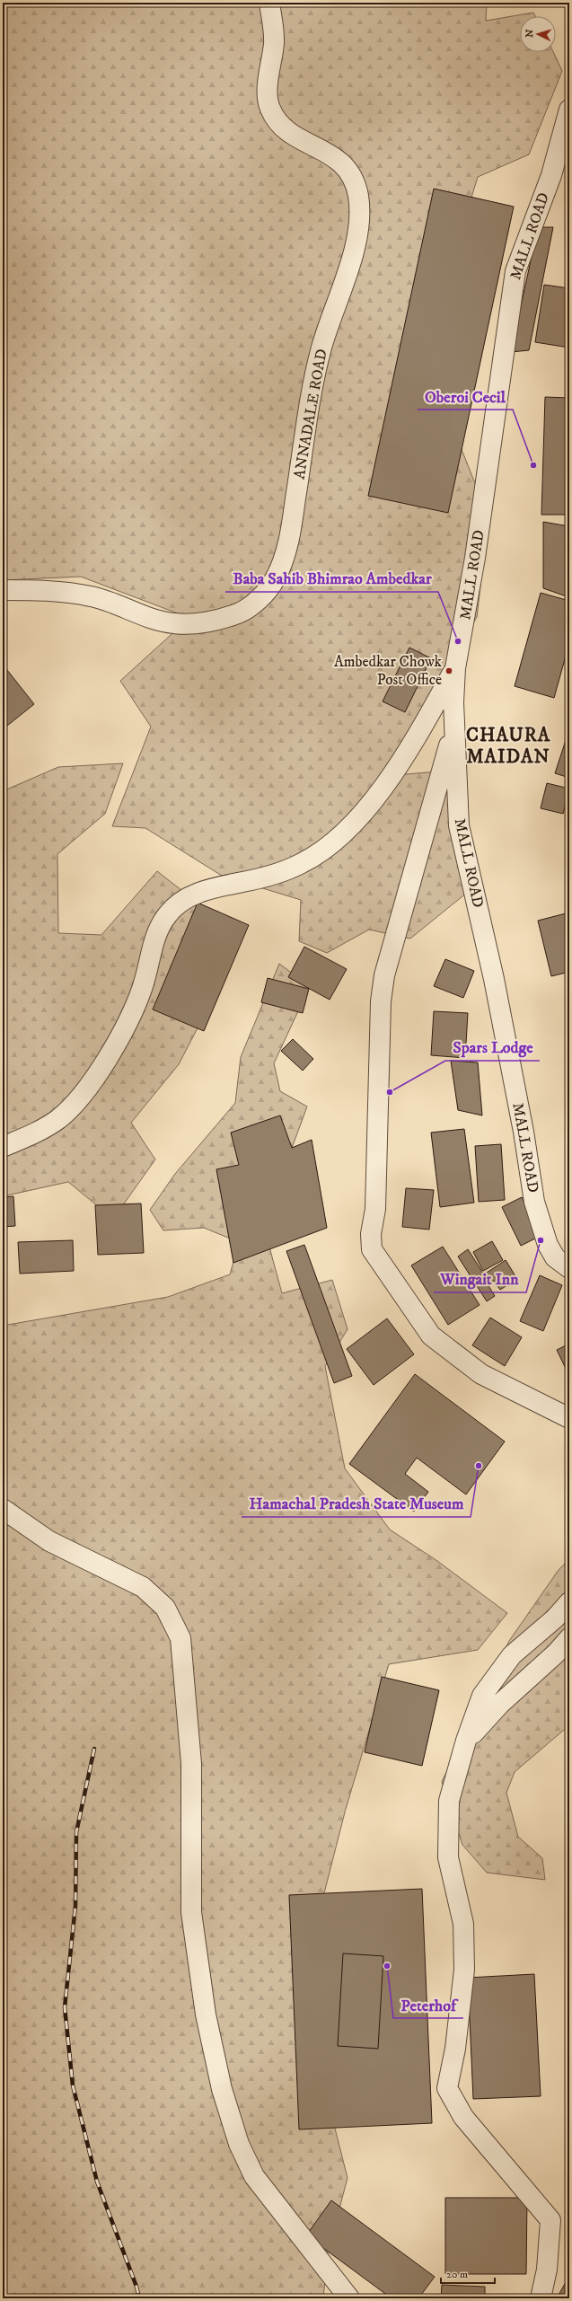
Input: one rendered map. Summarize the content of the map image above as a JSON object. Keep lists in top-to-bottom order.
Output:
{
  "streets": {
    "street": ["MALL ROAD", "ANNADALE ROAD"]
  },
  "districts": ["CHAURA MAIDAN"],
  "places": [
    "Oberoi Cecil",
    "Baba Sahib Bhimrao Ambedkar",
    "Ambedkar Chowk Post Office",
    "Spars Lodge",
    "Wingait Inn",
    "Hamachal Pradesh State Museum",
    "Peterhof"
  ],
  "scale_bar": "20 m",
  "north": "left"
}
